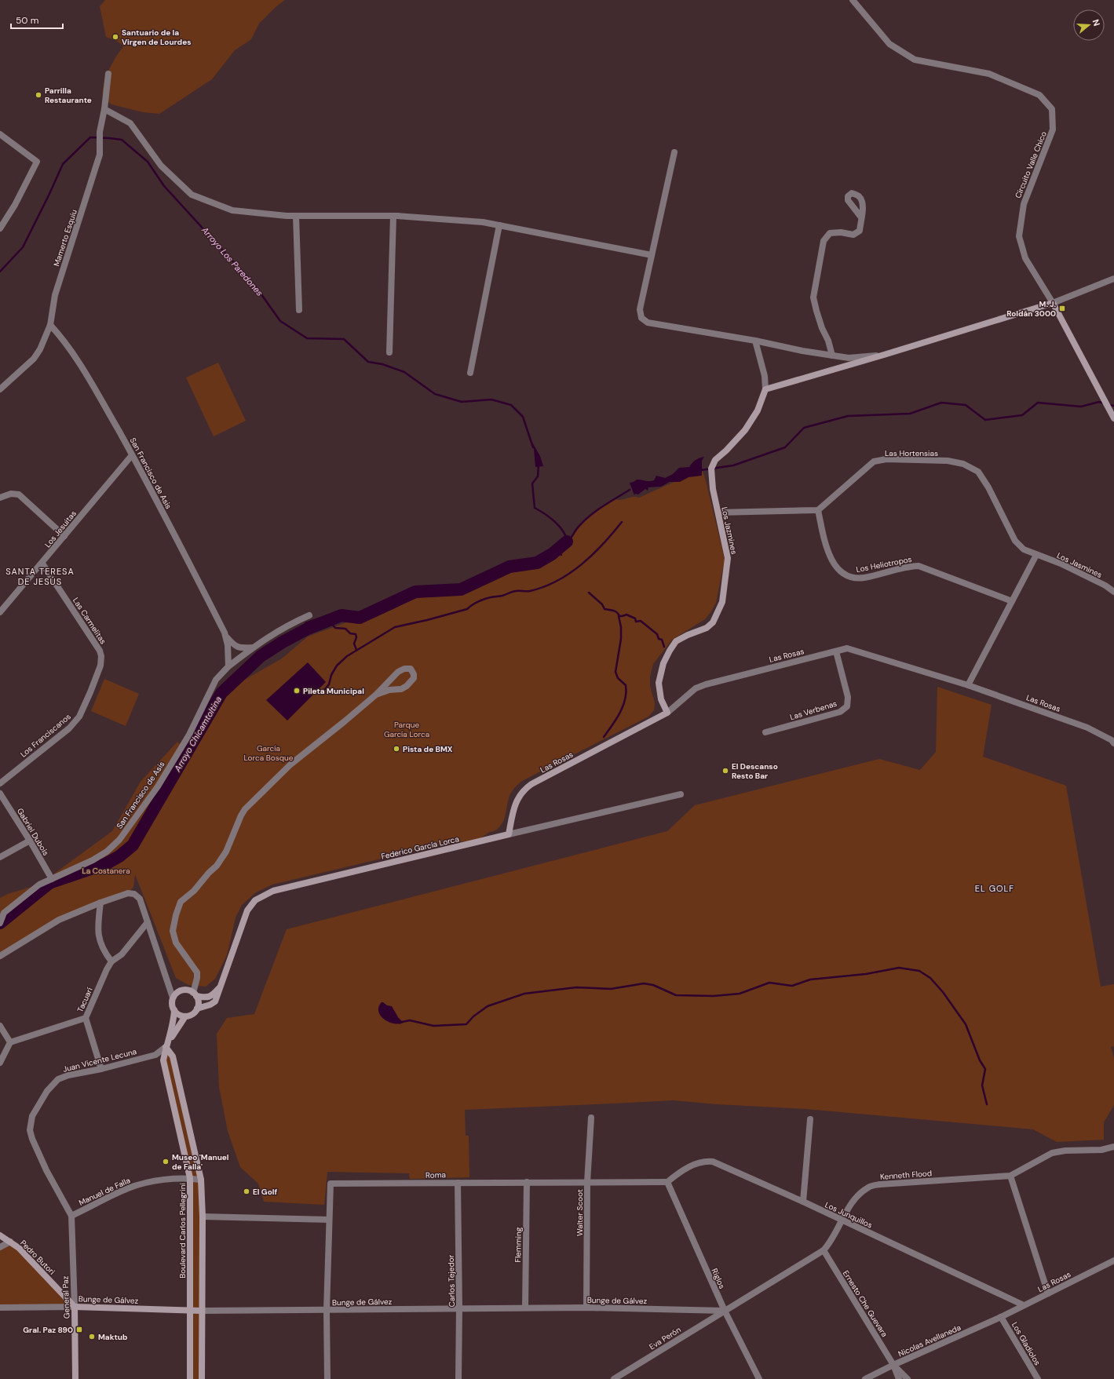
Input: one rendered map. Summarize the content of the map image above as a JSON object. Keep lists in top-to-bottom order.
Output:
{
  "streets": {
    "street": [
      "Circuito Valle Chico",
      "Mamerto Esquiu",
      "Las Hortensias",
      "San Francisco de Asis",
      "Los Jesuitas",
      "Los Jazmines",
      "Los Heliotropos",
      "Los Jasmines",
      "Las Carmelitas",
      "Las Rosas",
      "Las Verbenas",
      "Los Franciscanos",
      "Gabriel Dubois",
      "Federico García Lorca",
      "Tacuarí",
      "Juan Vicente Lecuna",
      "Roma",
      "Kenneth Flood",
      "Manuel de Falla",
      "Walter Scoot",
      "Los Junquillos",
      "Boulevard Carlos Pellegrini",
      "Flemming",
      "Pedro Butori",
      "Riglos",
      "Carlos Tejedor",
      "General Paz",
      "Bunge de Gálvez",
      "Ernesto Che Guevara",
      "Eva Perón",
      "Nicolas Avellaneda",
      "Los Gladiolos"
    ]
  },
  "crossings": [
    ["Mamerto Esquiu", "San Francisco de Asis"],
    ["Las Hortensias", "Los Heliotropos"],
    ["Las Hortensias", "Los Jasmines"],
    ["San Francisco de Asis", "Los Jesuitas"],
    ["San Francisco de Asis", "Gabriel Dubois"],
    ["Los Jesuitas", "Las Carmelitas"],
    ["Los Jazmines", "Las Rosas"],
    ["Las Carmelitas", "Los Franciscanos"],
    ["Las Rosas", "Las Verbenas"],
    ["Las Rosas", "Federico García Lorca"],
    ["Las Rosas", "Los Junquillos"],
    ["Las Rosas", "Nicolas Avellaneda"],
    ["Las Rosas", "Los Gladiolos"],
    ["Federico García Lorca", "Juan Vicente Lecuna"],
    ["Federico García Lorca", "Boulevard Carlos Pellegrini"],
    ["Juan Vicente Lecuna", "Manuel de Falla"],
    ["Juan Vicente Lecuna", "Boulevard Carlos Pellegrini"],
    ["Juan Vicente Lecuna", "General Paz"],
    ["Roma", "Walter Scoot"],
    ["Roma", "Los Junquillos"],
    ["Roma", "Flemming"],
    ["Roma", "Riglos"],
    ["Roma", "Carlos Tejedor"],
    ["Roma", "Bunge de Gálvez"],
    ["Kenneth Flood", "Los Junquillos"],
    ["Kenneth Flood", "Riglos"],
    ["Kenneth Flood", "Bunge de Gálvez"],
    ["Kenneth Flood", "Ernesto Che Guevara"],
    ["Kenneth Flood", "Eva Perón"],
    ["Manuel de Falla", "Boulevard Carlos Pellegrini"],
    ["Manuel de Falla", "General Paz"],
    ["Walter Scoot", "Bunge de Gálvez"],
    ["Los Junquillos", "Riglos"],
    ["Boulevard Carlos Pellegrini", "Bunge de Gálvez"],
    ["Flemming", "Bunge de Gálvez"],
    ["Pedro Butori", "General Paz"],
    ["Pedro Butori", "Bunge de Gálvez"],
    ["Riglos", "Bunge de Gálvez"],
    ["Riglos", "Eva Perón"],
    ["Carlos Tejedor", "Bunge de Gálvez"],
    ["General Paz", "Bunge de Gálvez"],
    ["Bunge de Gálvez", "Eva Perón"],
    ["Ernesto Che Guevara", "Nicolas Avellaneda"],
    ["Nicolas Avellaneda", "Los Gladiolos"]
  ],
  "districts": ["SANTA TERESA DE JESÚS", "EL GOLF"],
  "water": ["Arroyo Los Paredones", "Arroyo Chicamtoltina"],
  "parks": ["Parque García Lorca", "García Lorca Bosque", "La Costanera"],
  "places": {
    "other": [
      "Santuario de la Virgen de Lourdes",
      "Parrilla Restaurante",
      "Pileta Municipal",
      "Pista de BMX",
      "El Descanso Resto Bar",
      "Museo 'Manuel de Falla'",
      "El Golf",
      "Maktub"
    ],
    "transit": ["M. J. Roldán 3000", "Gral. Paz 890"]
  },
  "scale_bar": "50 m",
  "north": "right"
}
